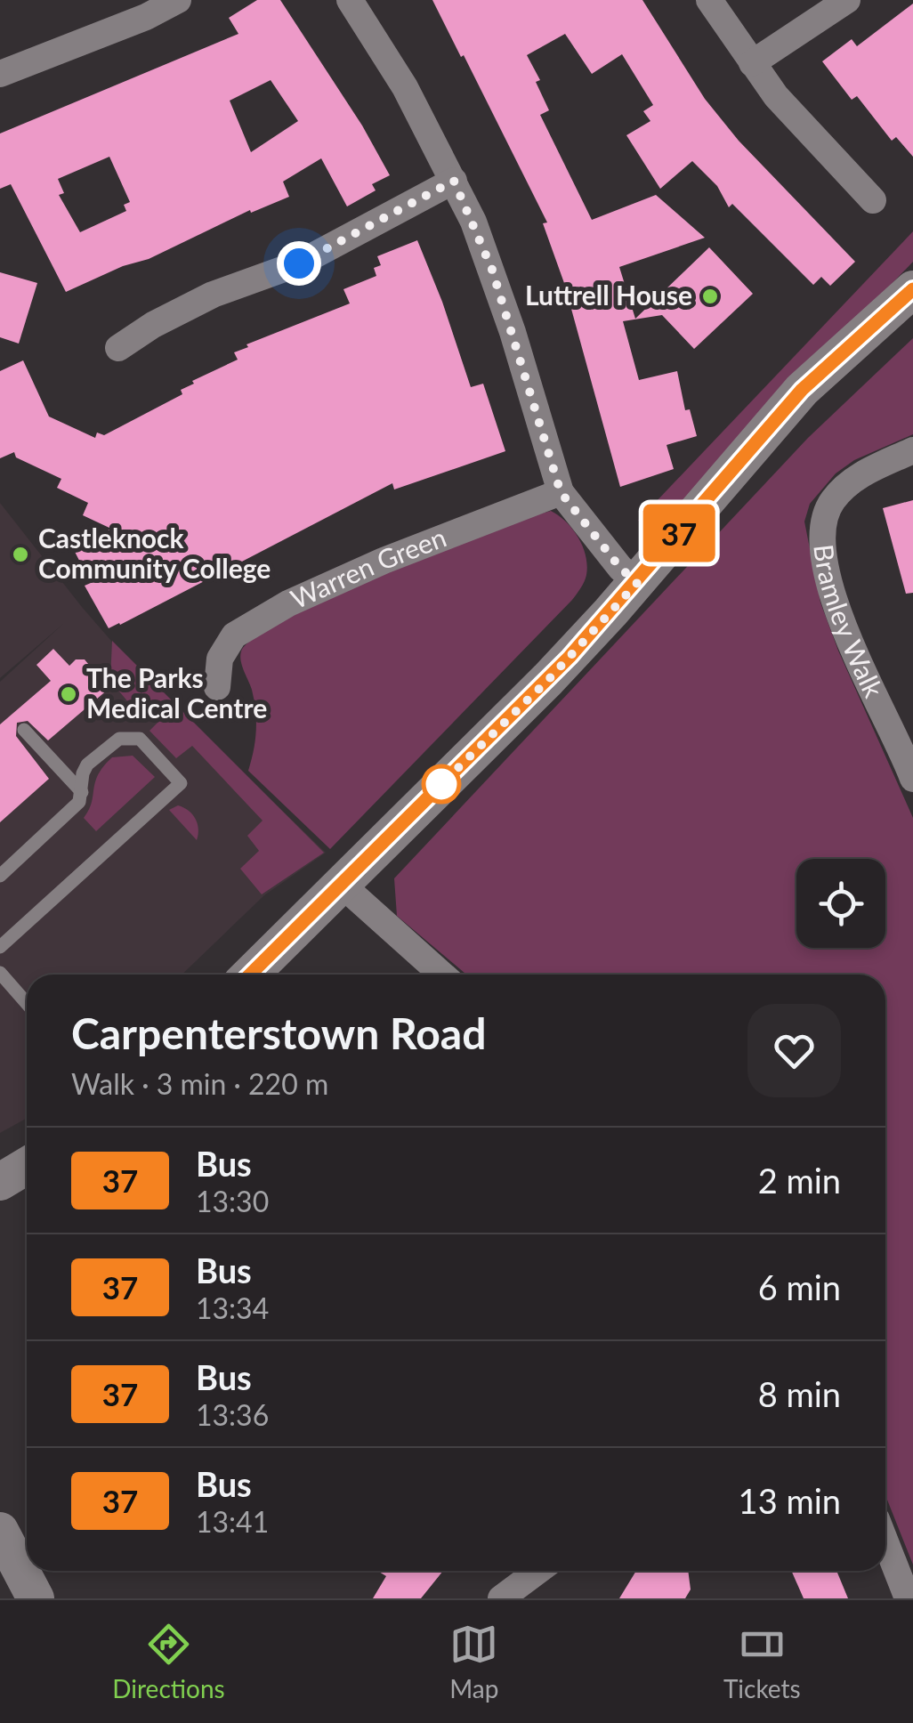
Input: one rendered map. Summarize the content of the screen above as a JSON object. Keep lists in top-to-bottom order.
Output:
{
  "streets": {
    "street": ["Warren Green", "Bramley Walk"]
  },
  "places": ["Luttrell House", "Castleknock Community College", "The Parks Medical Centre"],
  "lines": ["bus line 37"],
  "page": {
    "on_map": "37",
    "heading": ["Carpenterstown Road", "Walk · 3 min · 220 m"],
    "list": [
      {
        "mark": "37",
        "name": "Bus",
        "note": "13:30",
        "value": "2 min"
      },
      {
        "mark": "37",
        "name": "Bus",
        "note": "13:34",
        "value": "6 min"
      },
      {
        "mark": "37",
        "name": "Bus",
        "note": "13:36",
        "value": "8 min"
      },
      {
        "mark": "37",
        "name": "Bus",
        "note": "13:41",
        "value": "13 min"
      }
    ],
    "tabs": ["Directions", "Map", "Tickets"]
  }
}
